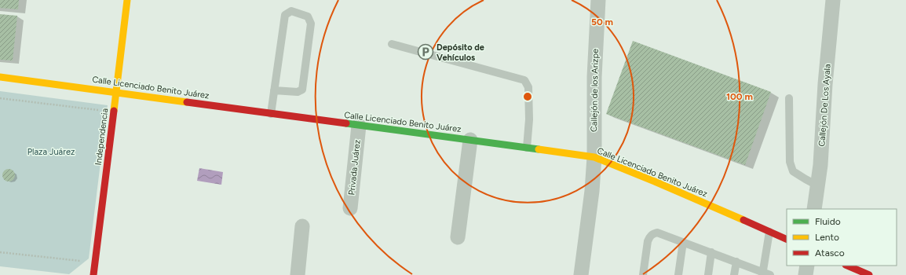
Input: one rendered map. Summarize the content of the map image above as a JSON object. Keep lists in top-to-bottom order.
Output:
{
  "streets": {
    "street": [
      "Calle Licenciado Benito Juárez",
      "Callejón de los Arizpe",
      "Callejón De Los Ayala",
      "Independencia",
      "Privada Juárez"
    ]
  },
  "crossings": [
    ["Calle Licenciado Benito Juárez", "Callejón de los Arizpe"],
    ["Calle Licenciado Benito Juárez", "Independencia"],
    ["Calle Licenciado Benito Juárez", "Privada Juárez"]
  ],
  "parks": ["Plaza Juárez"],
  "places": {
    "parking": ["Depósito de Vehículos"]
  },
  "legend": ["Fluido", "Lento", "Atasco"],
  "rings": ["50 m", "100 m"]
}
